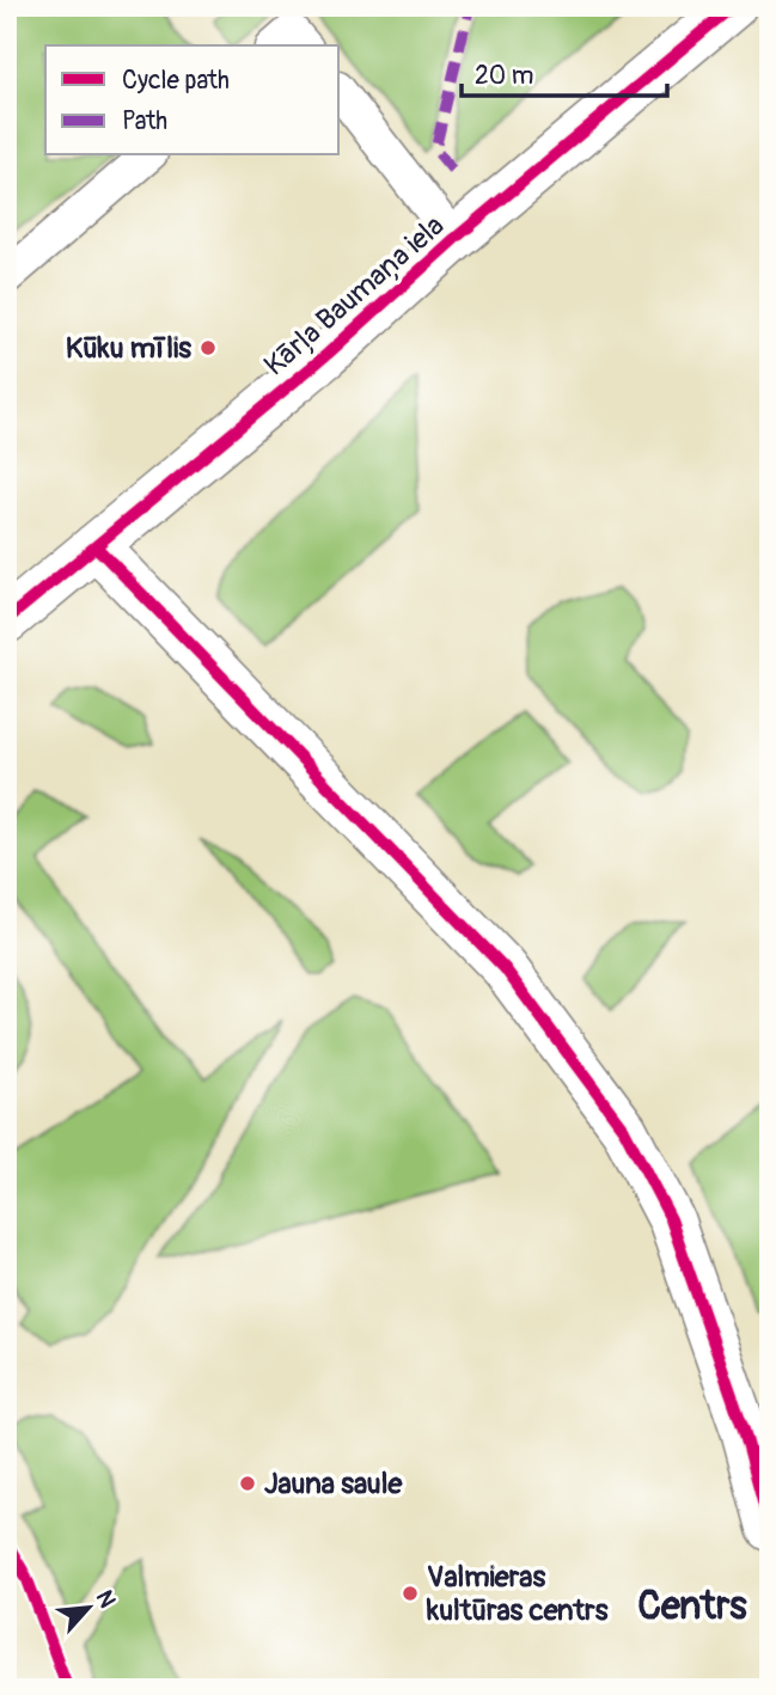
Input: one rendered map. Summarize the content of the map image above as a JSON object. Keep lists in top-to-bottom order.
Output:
{
  "streets": {
    "street": ["Kārļa Baumaņa iela"]
  },
  "districts": ["Centrs"],
  "places": ["Kūku mīlis", "Jauna saule", "Valmieras kultūras centrs"],
  "legend": ["Cycle path", "Path"],
  "scale_bar": "20 m",
  "north": "top right"
}
